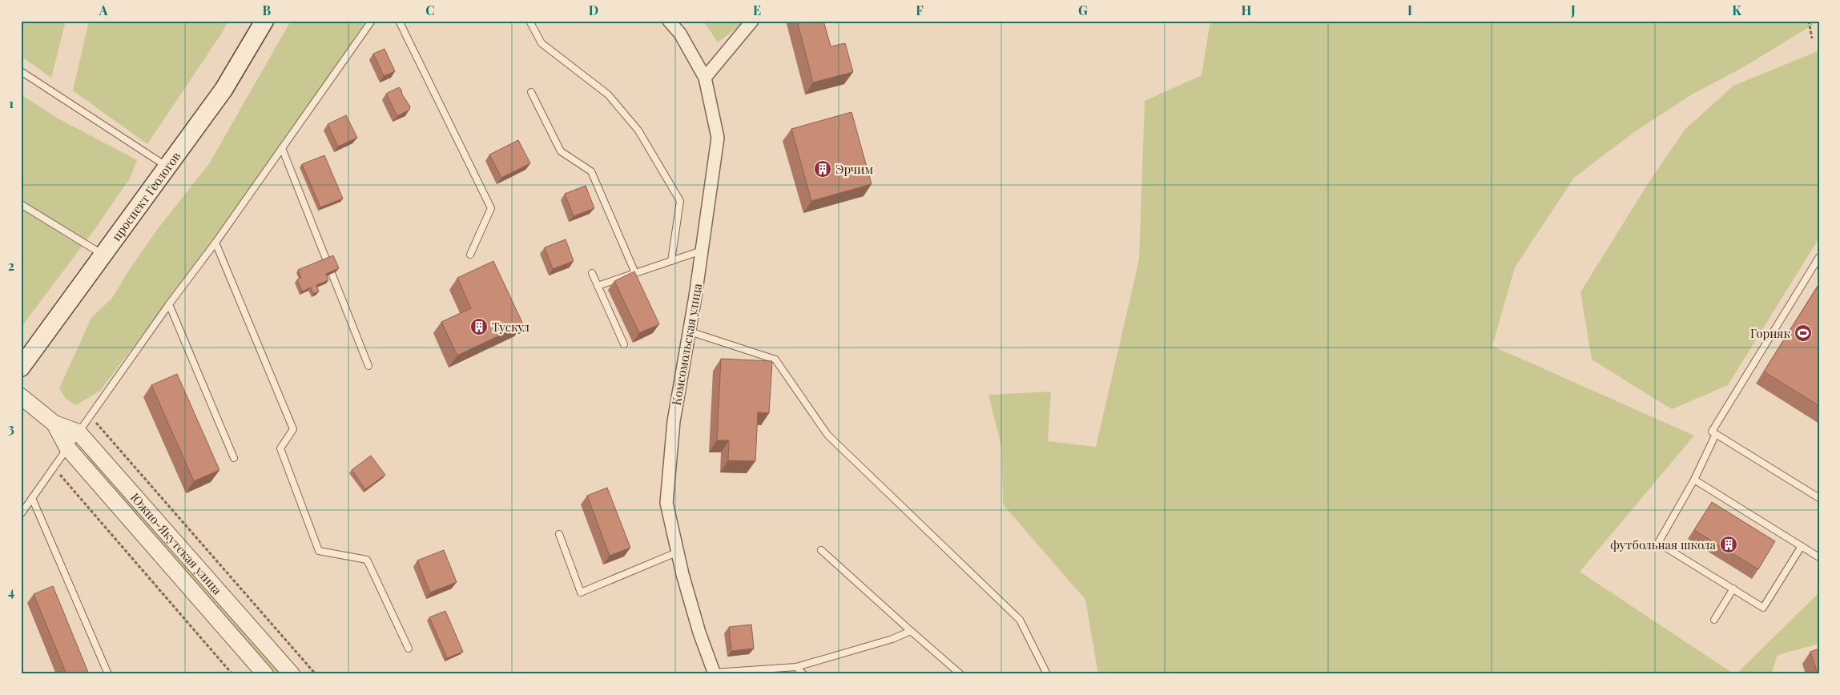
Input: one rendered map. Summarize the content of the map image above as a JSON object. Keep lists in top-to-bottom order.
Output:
{
  "streets": {
    "main road": ["проспект Геологов"],
    "street": ["Комсомольская улица", "Южно-Якутская улица"]
  },
  "places": {
    "building": ["Эрчим", "Тускул", "футбольная школа"],
    "sports": ["Горняк"]
  },
  "grid": {
    "columns": [
      "A",
      "B",
      "C",
      "D",
      "E",
      "F",
      "G",
      "H",
      "I",
      "J",
      "K"
    ],
    "rows": [
      "1",
      "2",
      "3",
      "4"
    ]
  }
}
